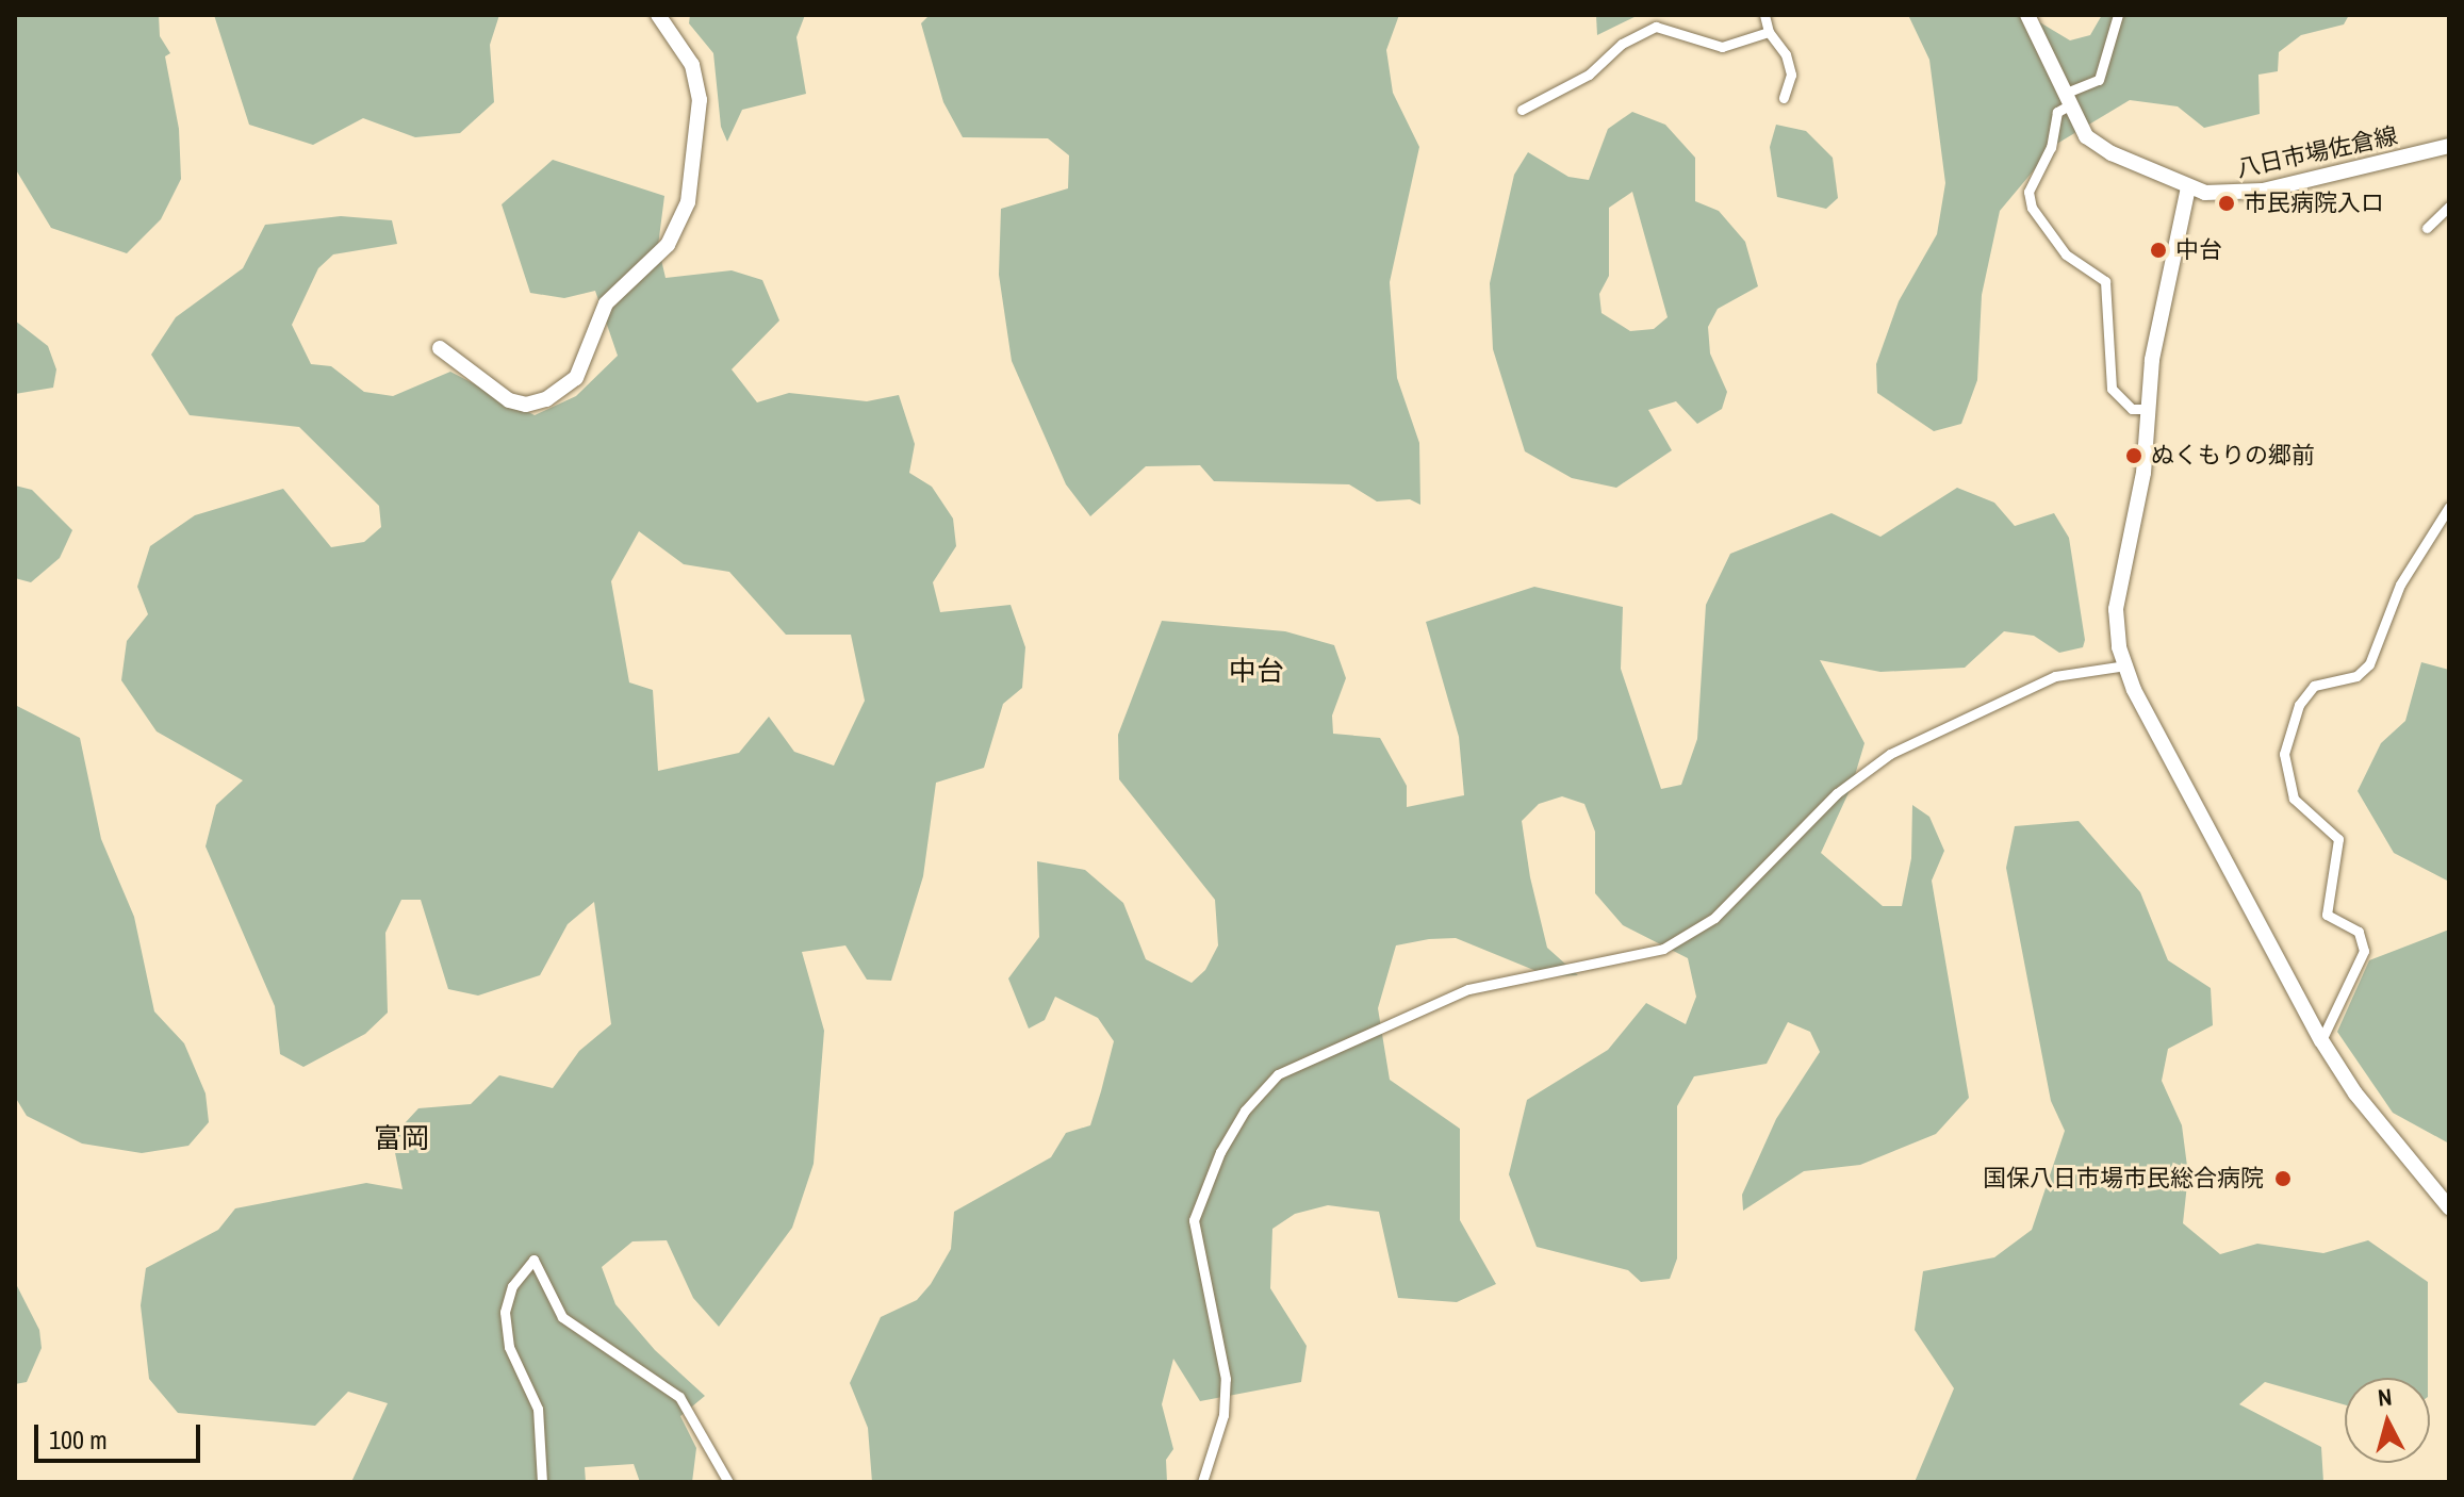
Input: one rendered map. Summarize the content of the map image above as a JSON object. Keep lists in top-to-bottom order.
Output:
{
  "streets": {
    "street": ["八日市場佐倉線"]
  },
  "districts": ["中台", "富岡"],
  "places": [
    "市民病院入ロ",
    "中台",
    "ぬくもりの郷前",
    "国保八日市場市民総合病院"
  ],
  "scale_bar": "100 m",
  "north": "top"
}
